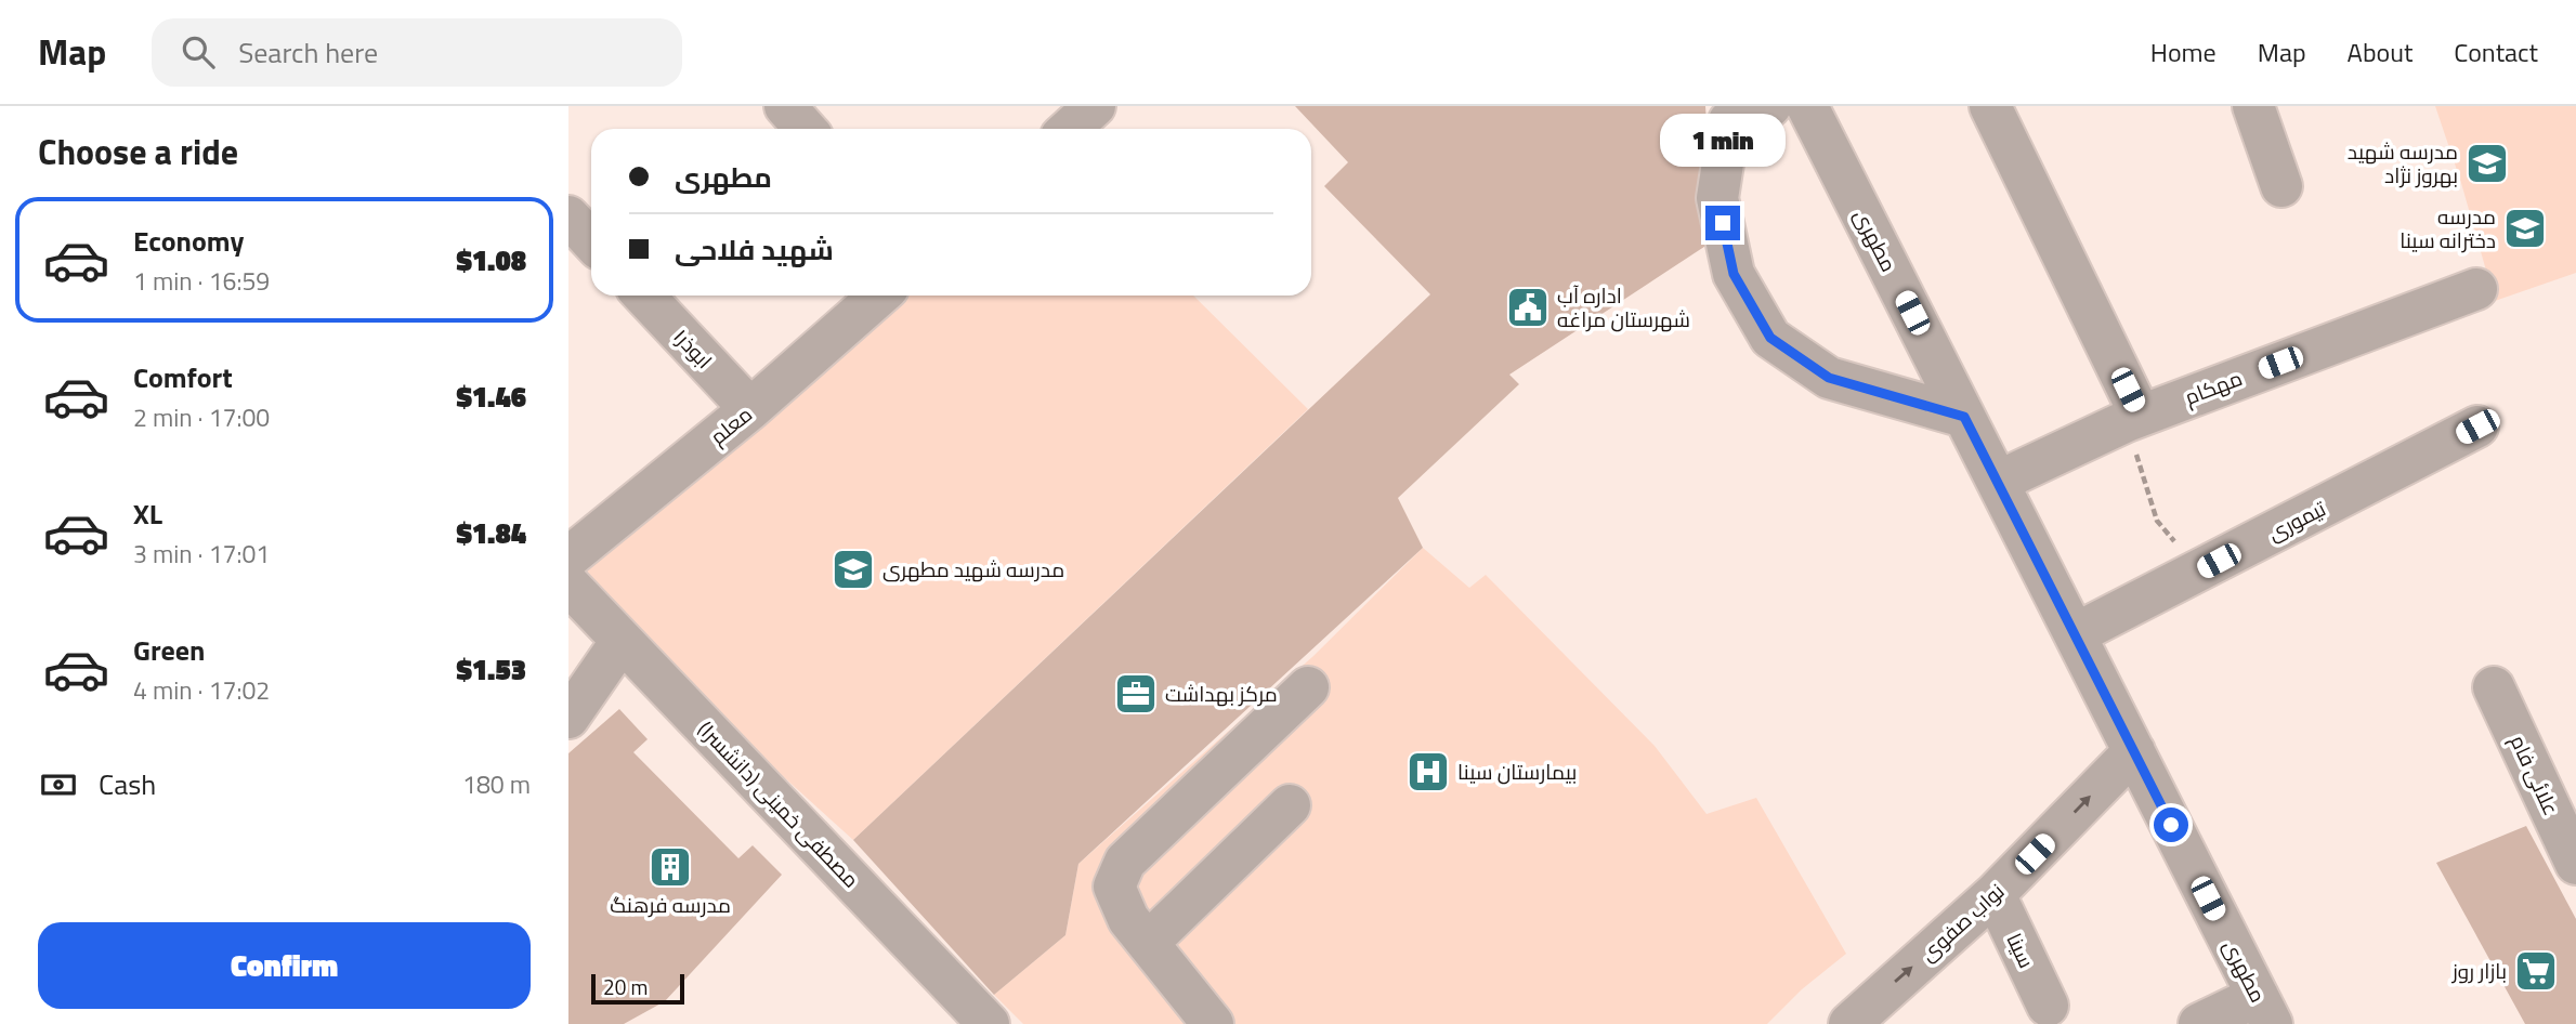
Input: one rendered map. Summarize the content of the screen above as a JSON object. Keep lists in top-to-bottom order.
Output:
{
  "streets": {
    "street": [
      "مطهری",
      "ابوذر۱",
      "مهکام",
      "معلم",
      "تیموری",
      "علائی فام",
      "مصطفی خمینی (دانشسرا)",
      "نواب صفوی",
      "سینا"
    ]
  },
  "crossings": [
    ["مطهری", "مهکام"],
    ["مطهری", "تیموری"],
    ["مطهری", "نواب صفوی"],
    ["ابوذر۱", "معلم"],
    ["نواب صفوی", "سینا"]
  ],
  "one_way": ["نواب صفوی"],
  "places": {
    "school or university": ["مدرسه شهید بهروز نژاد", "مدرسه دخترانه سینا", "مدرسه شهید مطهری"],
    "public building": ["اداره آب شهرستان مراغه"],
    "office": ["مرکز بهداشت"],
    "hospital": ["بیمارستان سینا"],
    "building": ["مدرسه فرهنگ"],
    "supermarket": ["بازار روز"]
  },
  "scale_bar": "20 m",
  "page": {
    "header": "Map",
    "search": "Search here",
    "nav": [
      "Home",
      "Map",
      "About",
      "Contact"
    ],
    "heading": "Choose a ride",
    "bubble": "1 min",
    "banner": ["مطهری", "شهید فلاحی"],
    "list": [
      {
        "name": "Economy",
        "note": "1 min · 16:59",
        "value": "$1.08"
      },
      {
        "name": "Comfort",
        "note": "2 min · 17:00",
        "value": "$1.46"
      },
      {
        "name": "XL",
        "note": "3 min · 17:01",
        "value": "$1.84"
      },
      {
        "name": "Green",
        "note": "4 min · 17:02",
        "value": "$1.53"
      }
    ],
    "pay": ["Cash", "180 m"],
    "buttons": "Confirm",
    "scale": "20 m"
  }
}
